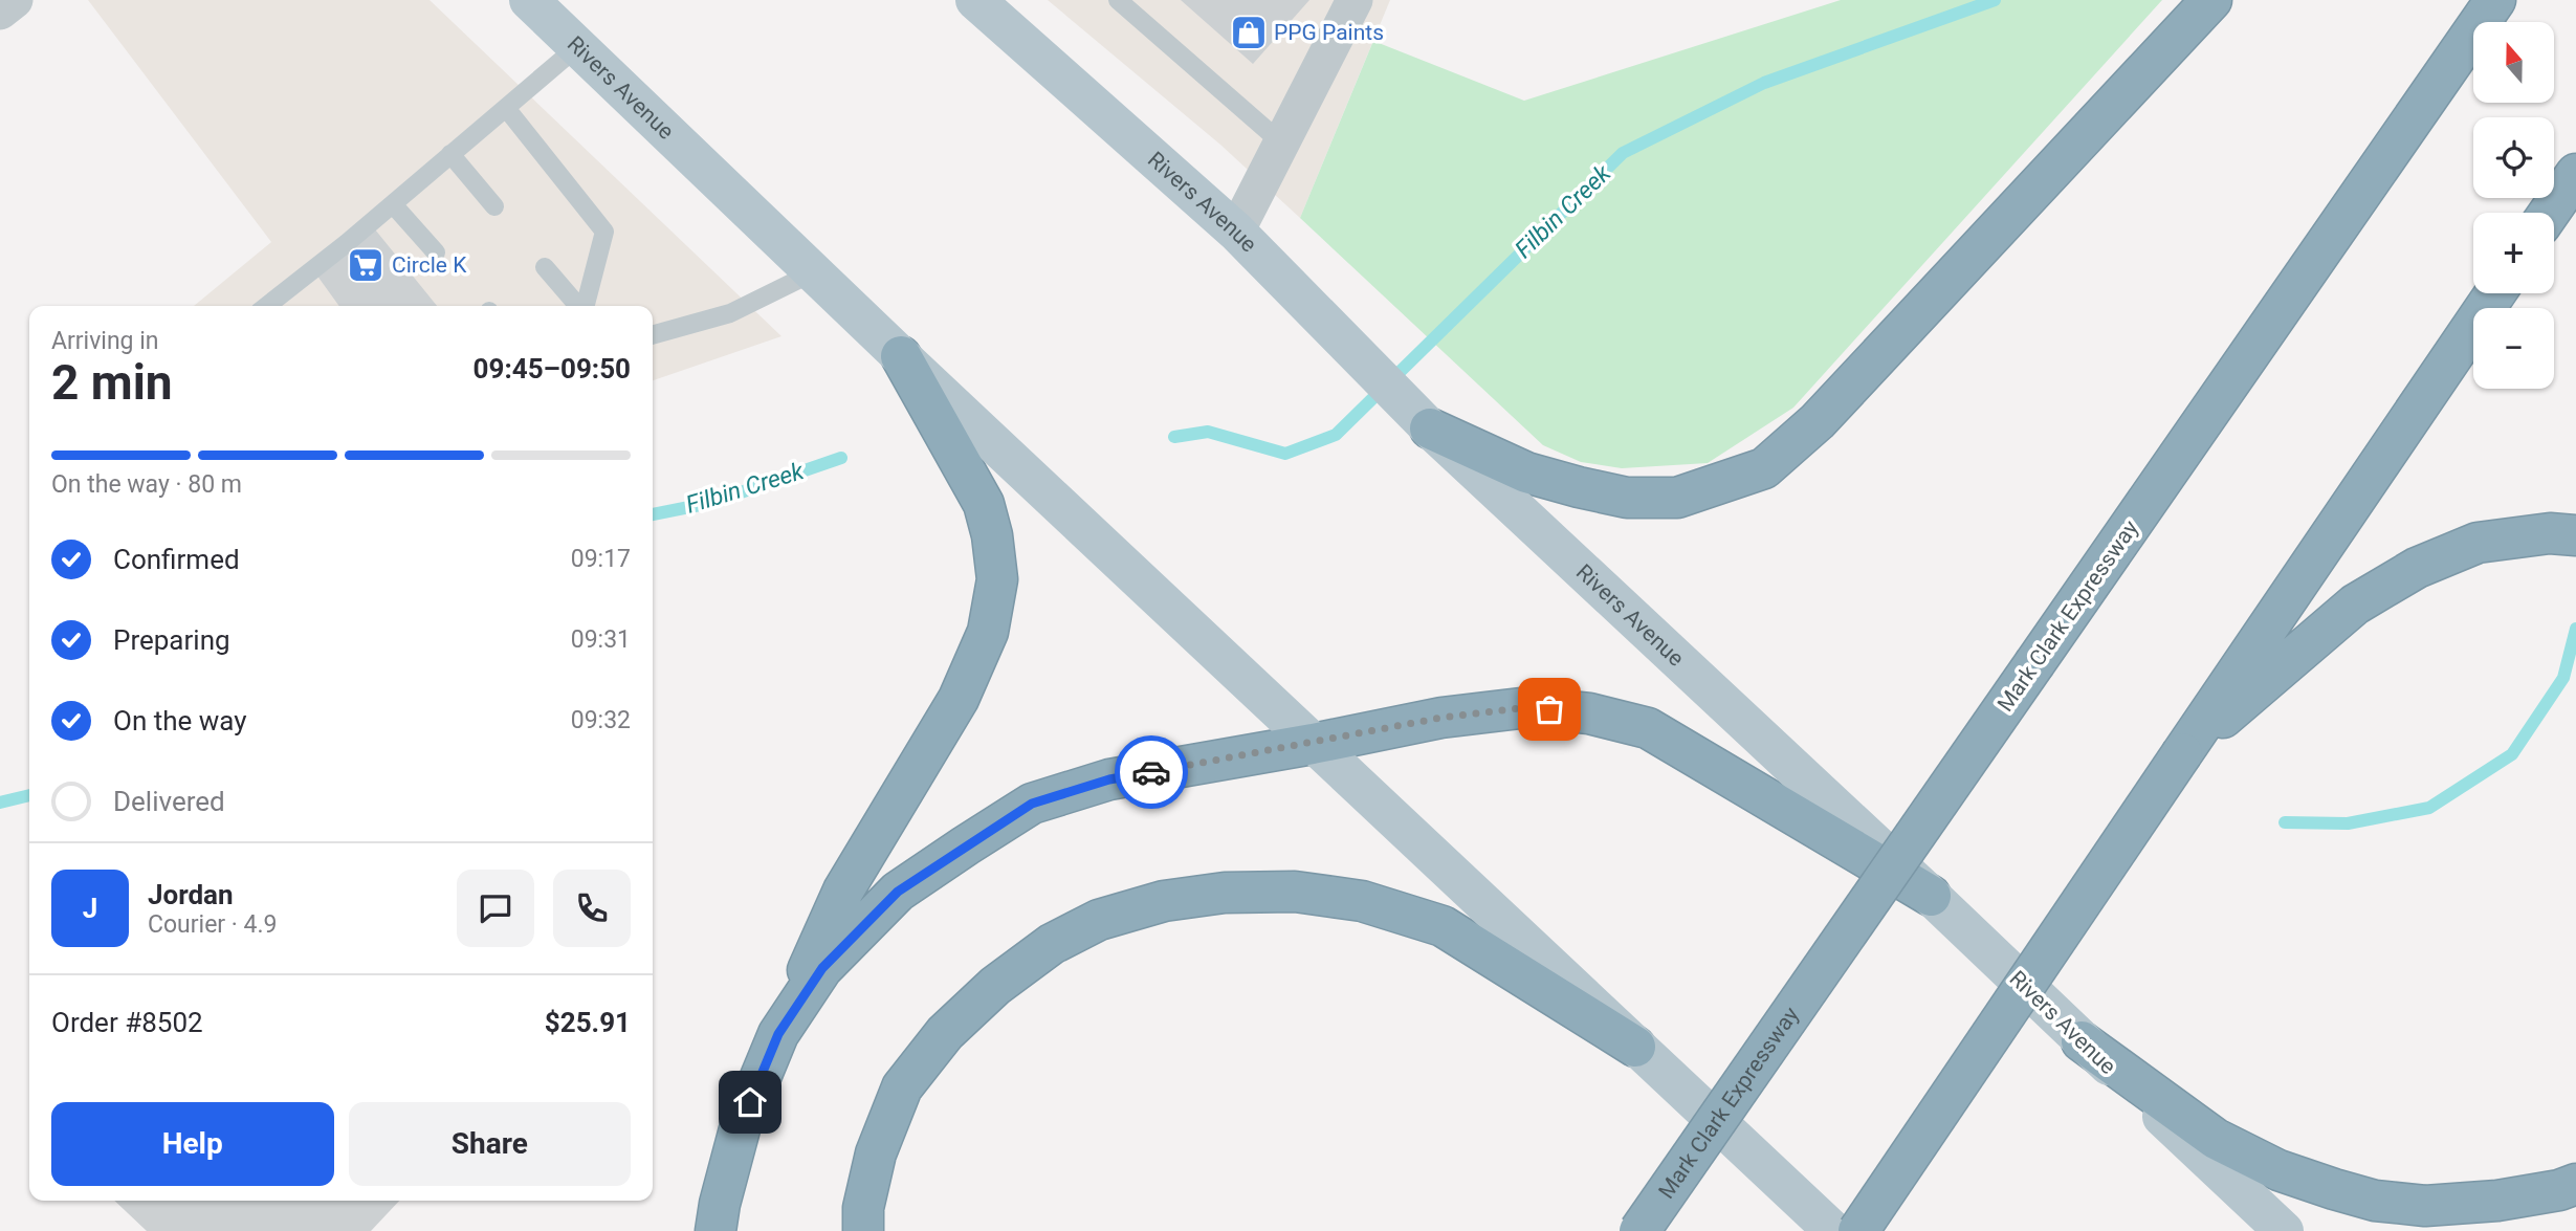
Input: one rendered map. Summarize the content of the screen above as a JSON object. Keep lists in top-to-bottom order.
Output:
{
  "streets": {
    "highway": ["Mark Clark Expressway"],
    "main road": ["Rivers Avenue"]
  },
  "water": ["Filbin Creek"],
  "places": {
    "shop": ["PPG Paints"],
    "supermarket": ["Circle K"]
  },
  "north": "top",
  "page": {
    "map_buttons": ["+", "−"],
    "heading": ["2 min", "Arriving in", "09:45–09:50"],
    "panel": [
      "Jordan",
      "Courier · 4.9",
      "Order #8502",
      "$25.91"
    ],
    "bar": "On the way · 80 m",
    "list": [
      ["Confirmed", "09:17"],
      ["Preparing", "09:31"],
      ["On the way", "09:32"],
      "Delivered"
    ],
    "round": "J",
    "buttons": ["Help", "Share"]
  }
}
